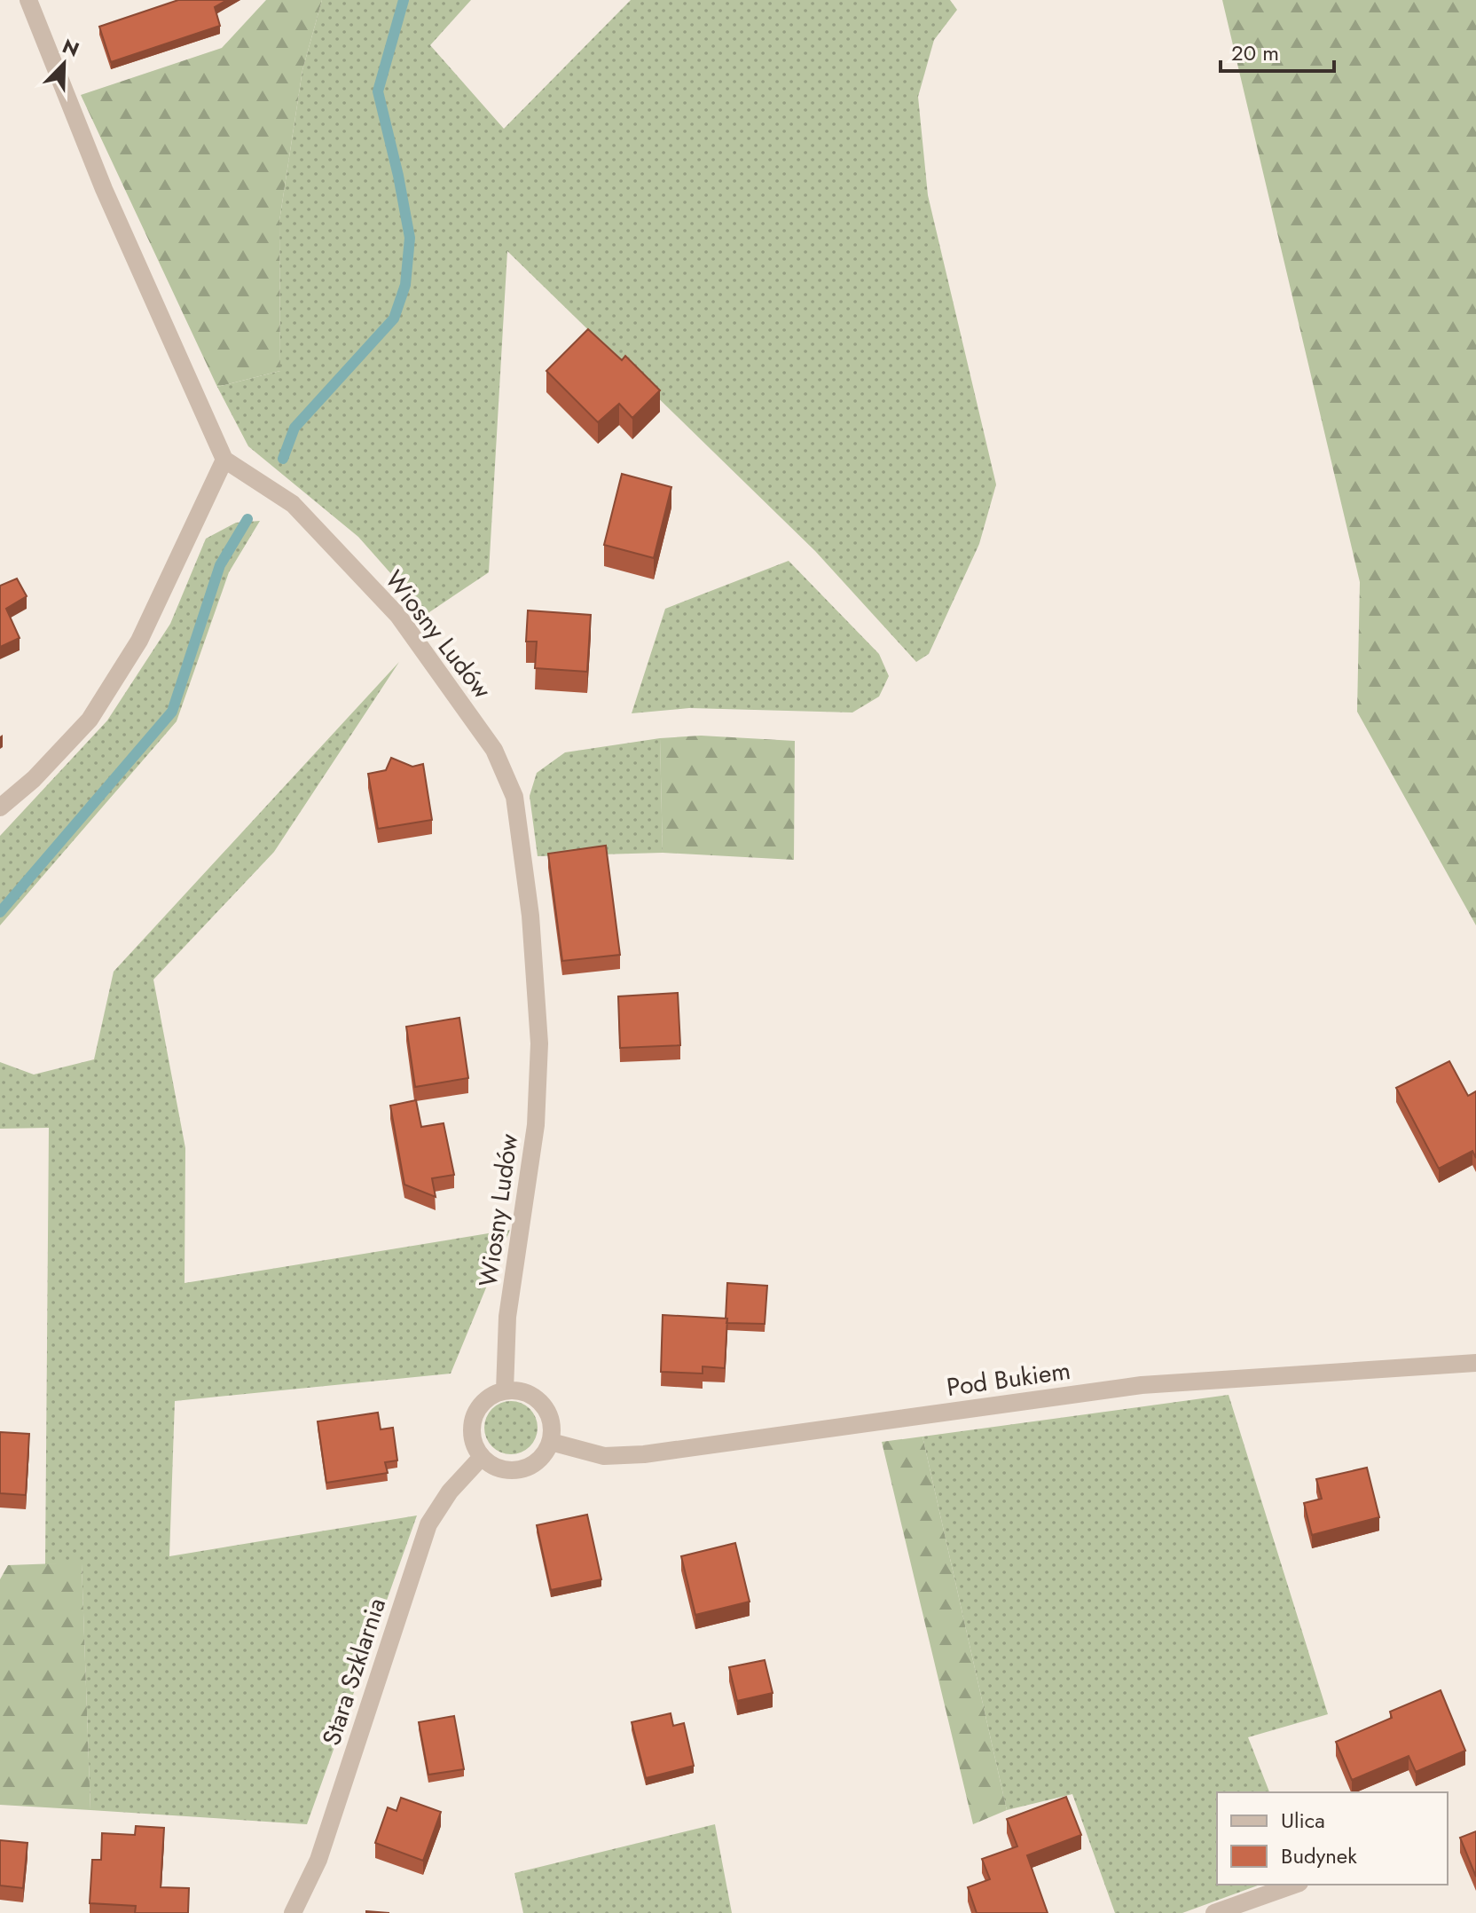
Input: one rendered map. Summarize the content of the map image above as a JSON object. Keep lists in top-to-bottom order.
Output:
{
  "streets": {
    "street": ["Wiosny Ludów", "Pod Bukiem", "Stara Szklarnia"]
  },
  "crossings": [
    ["Wiosny Ludów", "Pod Bukiem"],
    ["Wiosny Ludów", "Stara Szklarnia"],
    ["Pod Bukiem", "Stara Szklarnia"]
  ],
  "legend": ["Ulica", "Budynek"],
  "scale_bar": "20 m",
  "north": "top right"
}
